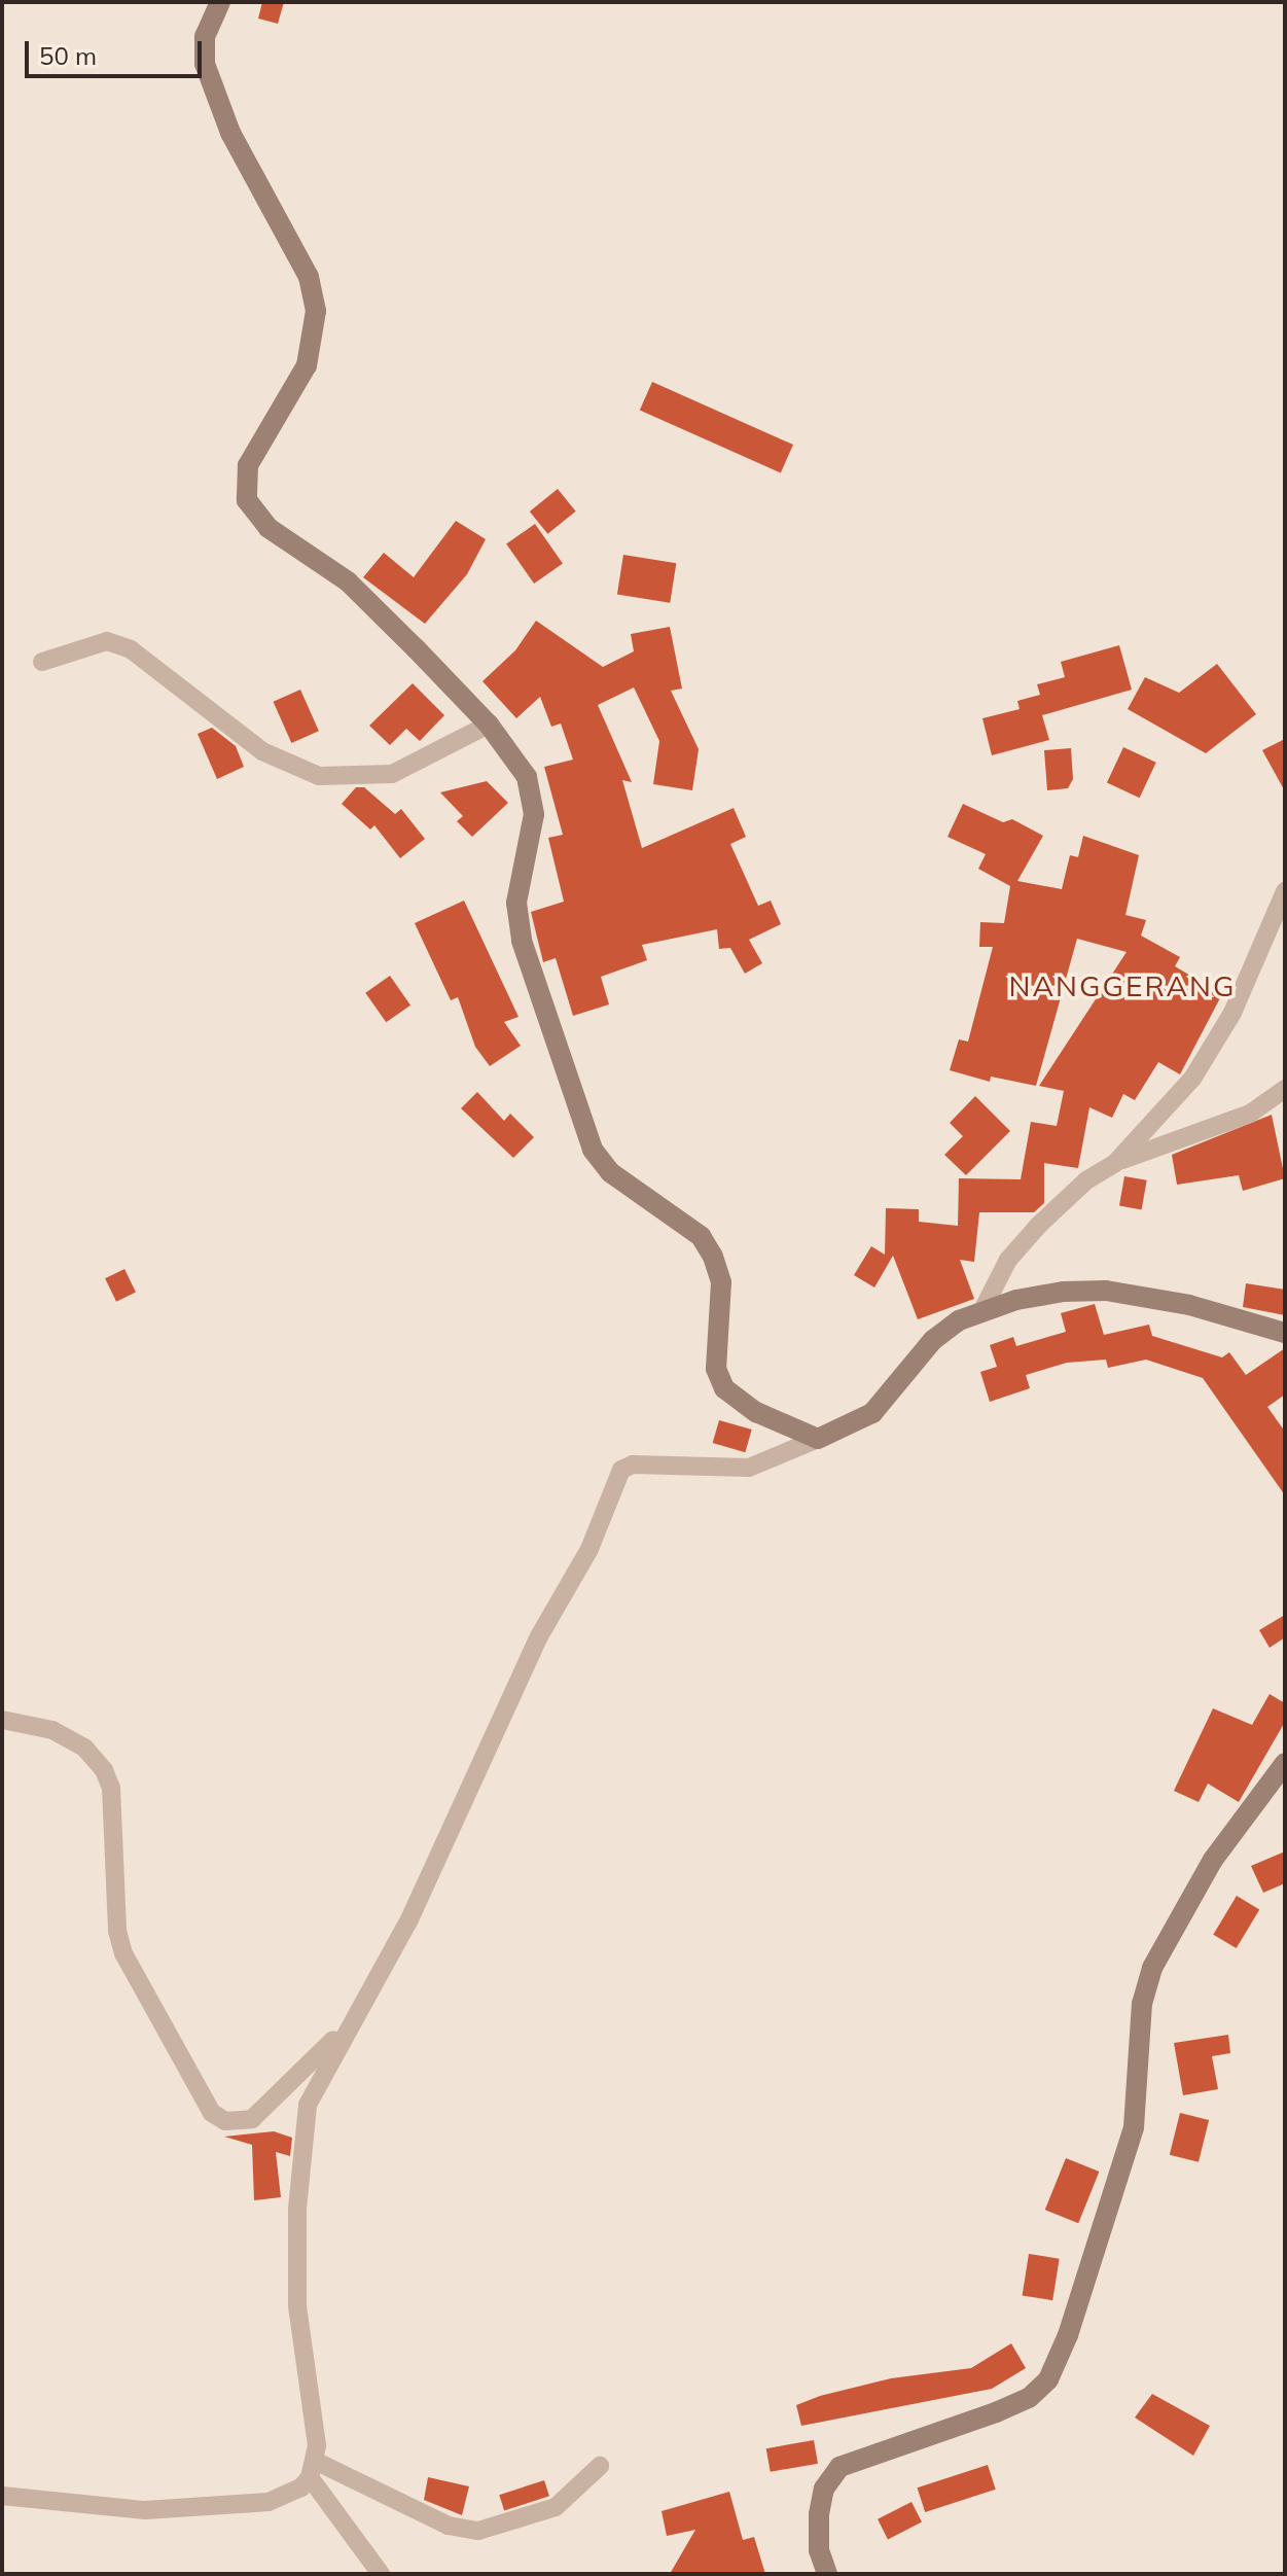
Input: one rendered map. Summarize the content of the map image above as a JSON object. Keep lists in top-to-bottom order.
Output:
{
  "districts": ["NANGGERANG"],
  "scale_bar": "50 m"
}
